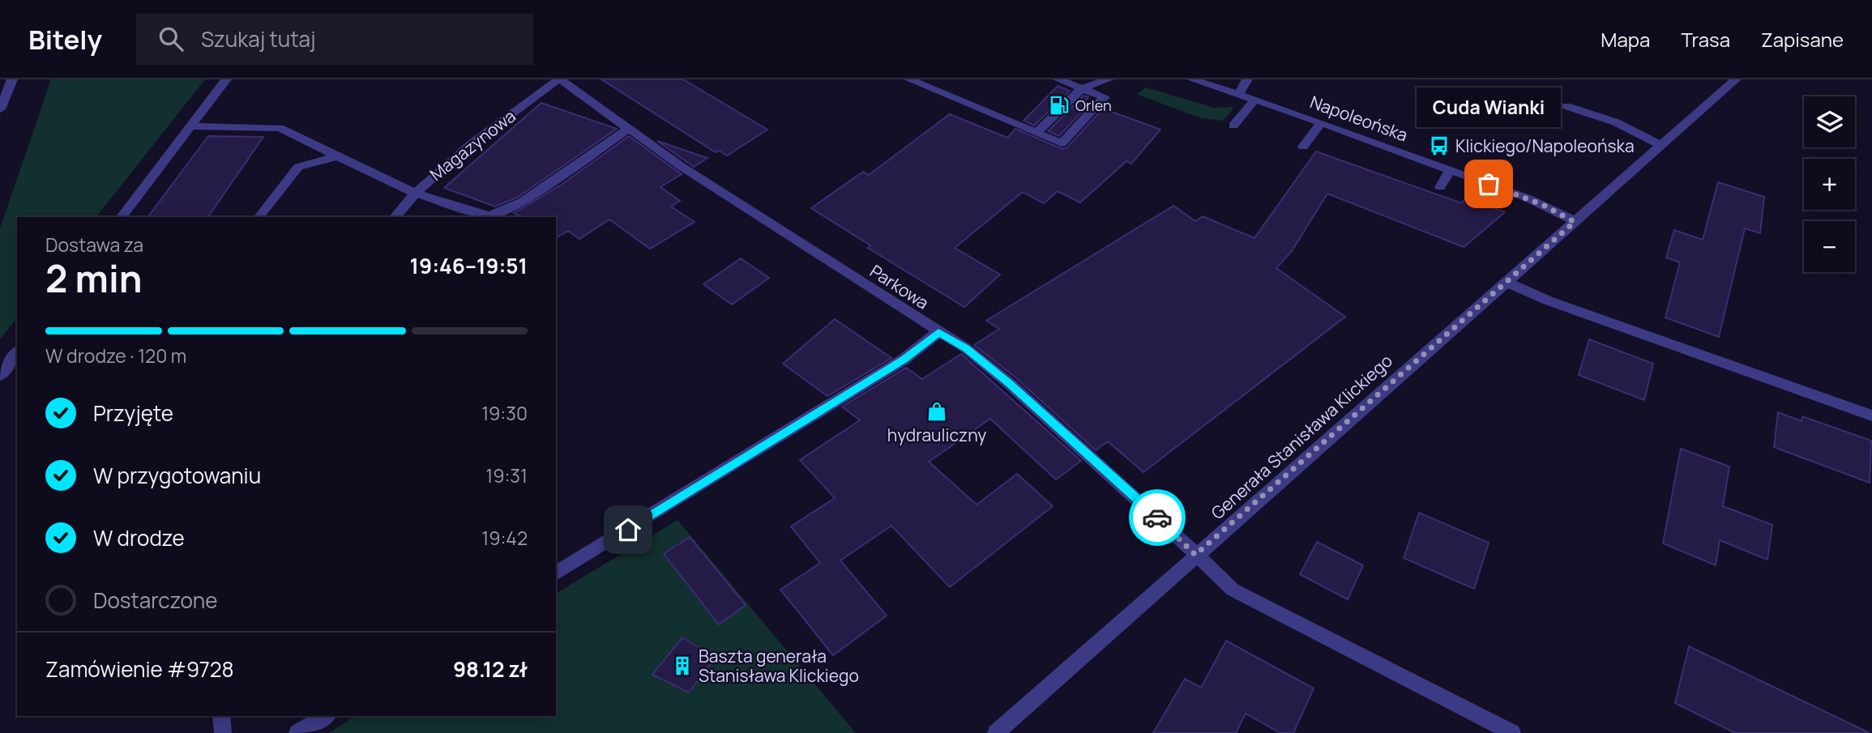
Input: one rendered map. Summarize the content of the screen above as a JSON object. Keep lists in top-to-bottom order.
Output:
{
  "streets": {
    "street": [
      "Napoleońska",
      "Magazynowa",
      "Parkowa",
      "Generała Stanisława Klickiego"
    ]
  },
  "crossings": [
    ["Napoleońska", "Generała Stanisława Klickiego"],
    ["Magazynowa", "Parkowa"],
    ["Parkowa", "Generała Stanisława Klickiego"]
  ],
  "places": {
    "fuel station": ["Orlen"],
    "bus stop": ["Klickiego/Napoleońska"],
    "other": ["Cuda Wianki"],
    "shop": ["hydrauliczny"],
    "building": ["Baszta generała Stanisława Klickiego"]
  },
  "page": {
    "header": "Bitely",
    "search": "Szukaj tutaj",
    "nav": ["Mapa", "Trasa", "Zapisane"],
    "bubble": "Cuda Wianki",
    "map_buttons": ["+", "−"],
    "heading": ["2 min", "Dostawa za", "19:46–19:51"],
    "panel": ["Zamówienie #9728", "98.12 zł"],
    "bar": "W drodze · 120 m",
    "list": [
      ["Przyjęte", "19:30"],
      ["W przygotowaniu", "19:31"],
      ["W drodze", "19:42"],
      "Dostarczone"
    ]
  }
}
